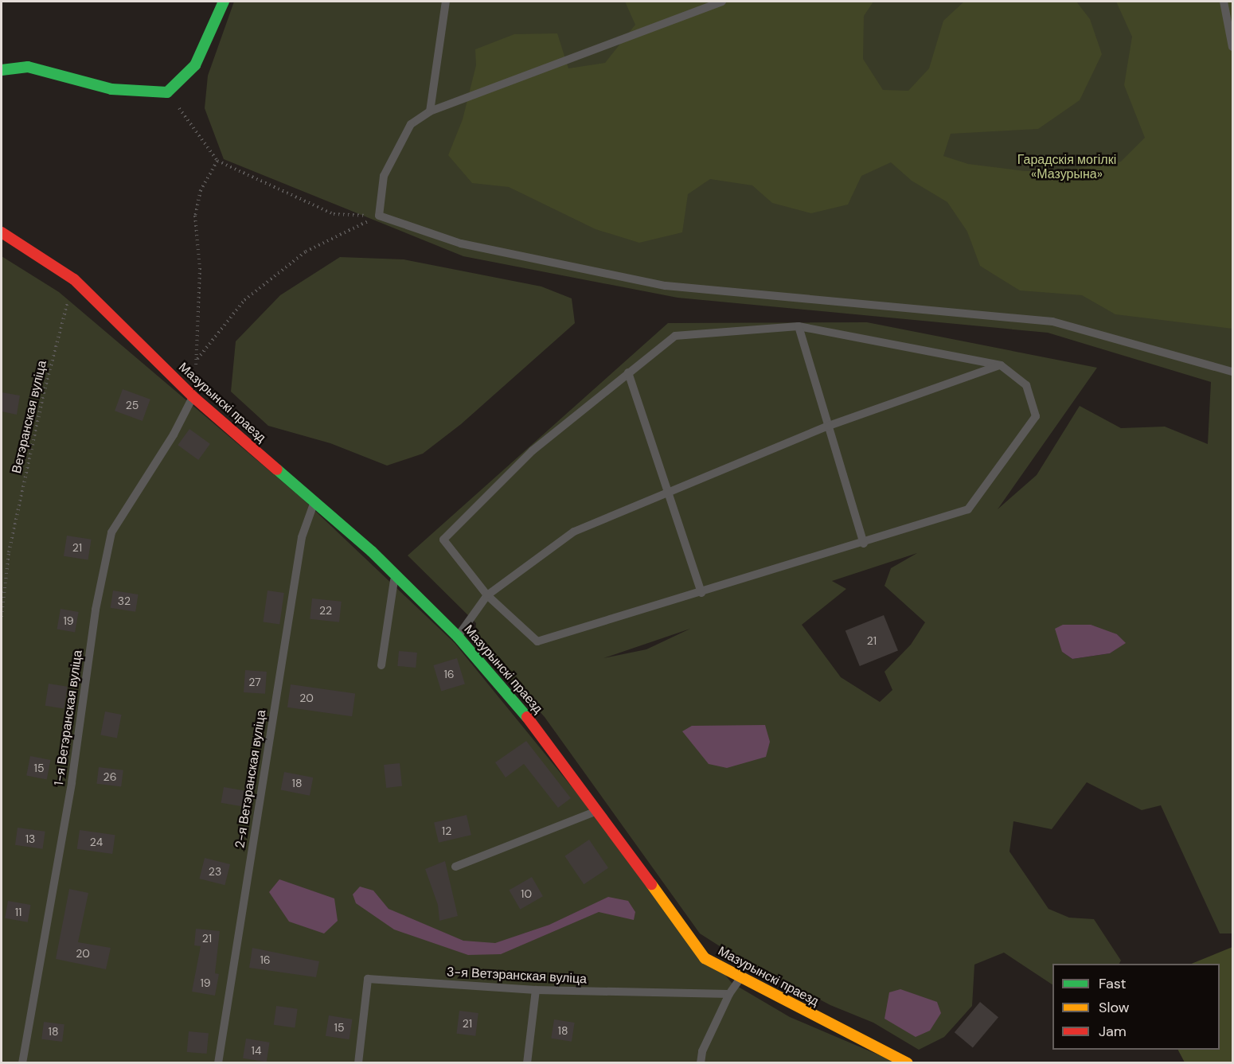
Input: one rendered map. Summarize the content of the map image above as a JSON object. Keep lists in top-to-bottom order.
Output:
{
  "streets": {
    "street": ["Мазурынскі праезд"],
    "lane": ["1-я Ветэранская вуліца", "2-я Ветэранская вуліца", "3-я Ветэранская вуліца"],
    "path": ["Ветэранская вуліца"]
  },
  "crossings": [
    ["Мазурынскі праезд", "Ветэранская вуліца"],
    ["Мазурынскі праезд", "1-я Ветэранская вуліца"],
    ["Мазурынскі праезд", "2-я Ветэранская вуліца"]
  ],
  "parks": ["Гарадскія могілкі «Мазурына»"],
  "house_numbers": [
    "25",
    "21",
    "32",
    "22",
    "19",
    "21",
    "16",
    "27",
    "20",
    "15",
    "26",
    "18",
    "12",
    "13",
    "24",
    "23",
    "10",
    "11",
    "21",
    "20",
    "16",
    "19",
    "21",
    "15",
    "18",
    "18",
    "14"
  ],
  "legend": ["Fast", "Slow", "Jam"]
}
